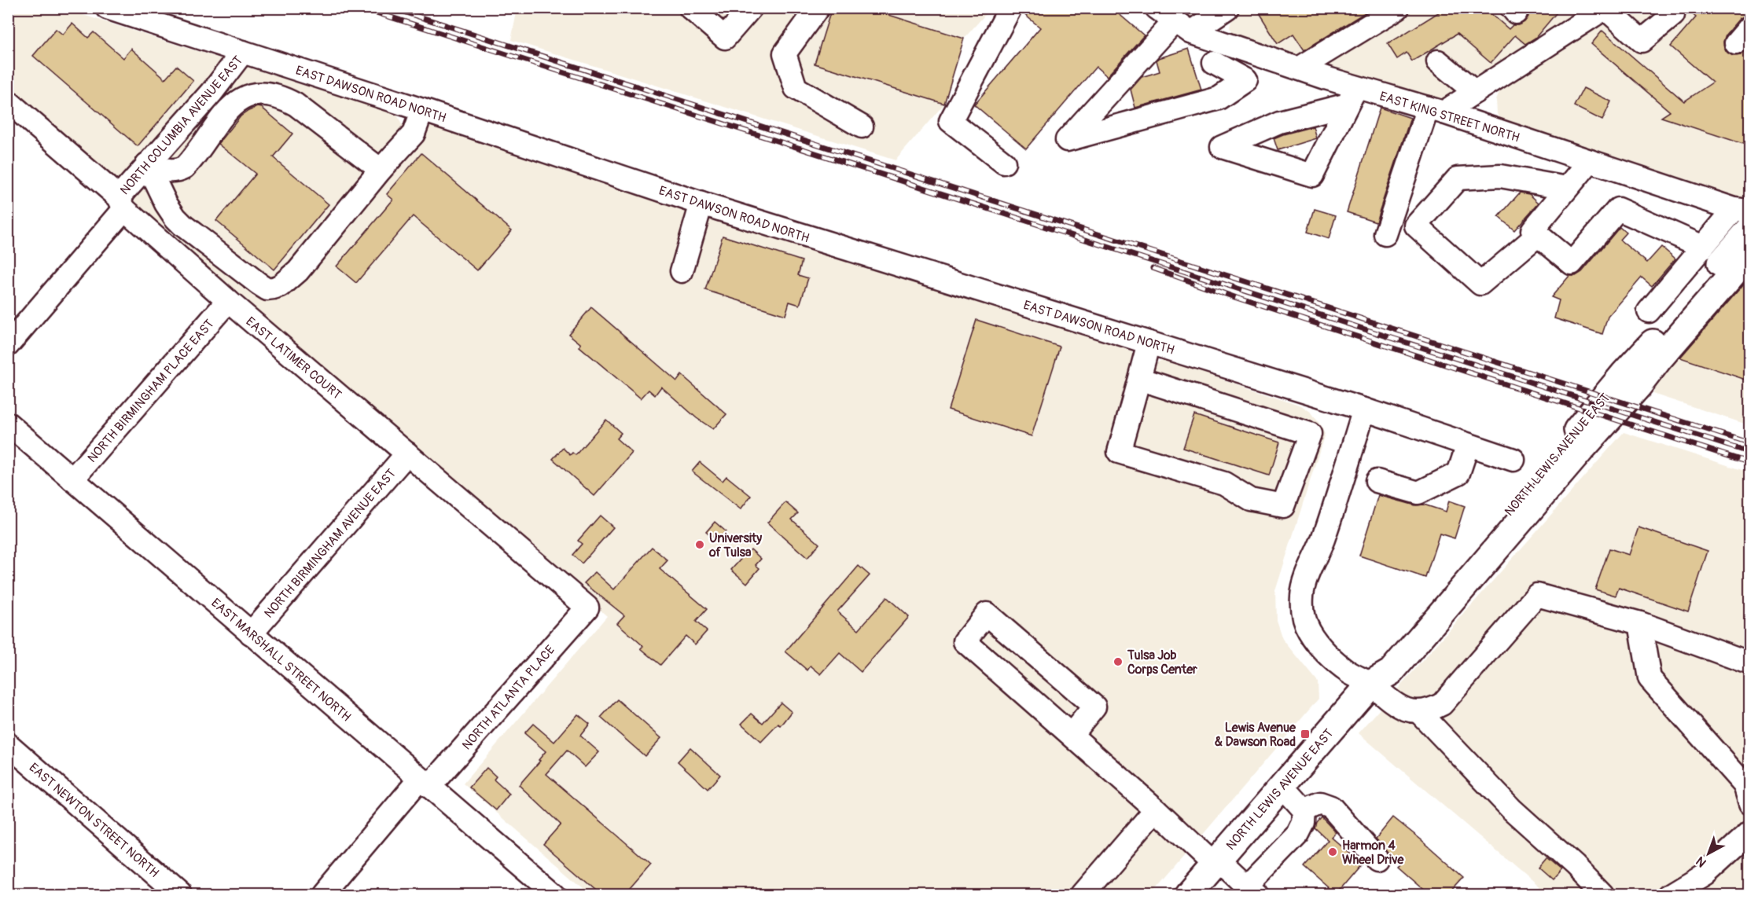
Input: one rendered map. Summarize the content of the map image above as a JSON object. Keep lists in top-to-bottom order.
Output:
{
  "streets": {
    "main road": ["NORTH LEWIS AVENUE EAST"],
    "street": [
      "EAST DAWSON ROAD NORTH",
      "EAST KING STREET NORTH",
      "NORTH COLUMBIA AVENUE EAST",
      "EAST LATIMER COURT",
      "NORTH BIRMINGHAM PLACE EAST",
      "NORTH BIRMINGHAM AVENUE EAST",
      "EAST MARSHALL STREET NORTH",
      "NORTH ATLANTA PLACE",
      "EAST NEWTON STREET NORTH"
    ]
  },
  "crossings": [
    ["EAST DAWSON ROAD NORTH", "NORTH COLUMBIA AVENUE EAST"],
    ["EAST KING STREET NORTH", "NORTH LEWIS AVENUE EAST"],
    ["NORTH COLUMBIA AVENUE EAST", "EAST LATIMER COURT"],
    ["EAST LATIMER COURT", "NORTH BIRMINGHAM PLACE EAST"],
    ["EAST LATIMER COURT", "NORTH BIRMINGHAM AVENUE EAST"],
    ["EAST LATIMER COURT", "NORTH ATLANTA PLACE"],
    ["NORTH BIRMINGHAM PLACE EAST", "EAST MARSHALL STREET NORTH"],
    ["NORTH BIRMINGHAM AVENUE EAST", "EAST MARSHALL STREET NORTH"],
    ["EAST MARSHALL STREET NORTH", "NORTH ATLANTA PLACE"]
  ],
  "places": {
    "other": ["University of Tulsa", "Tulsa Job Corps Center", "Harmon 4 Wheel Drive"],
    "transit": ["Lewis Avenue & Dawson Road"]
  },
  "north": "bottom left"
}
